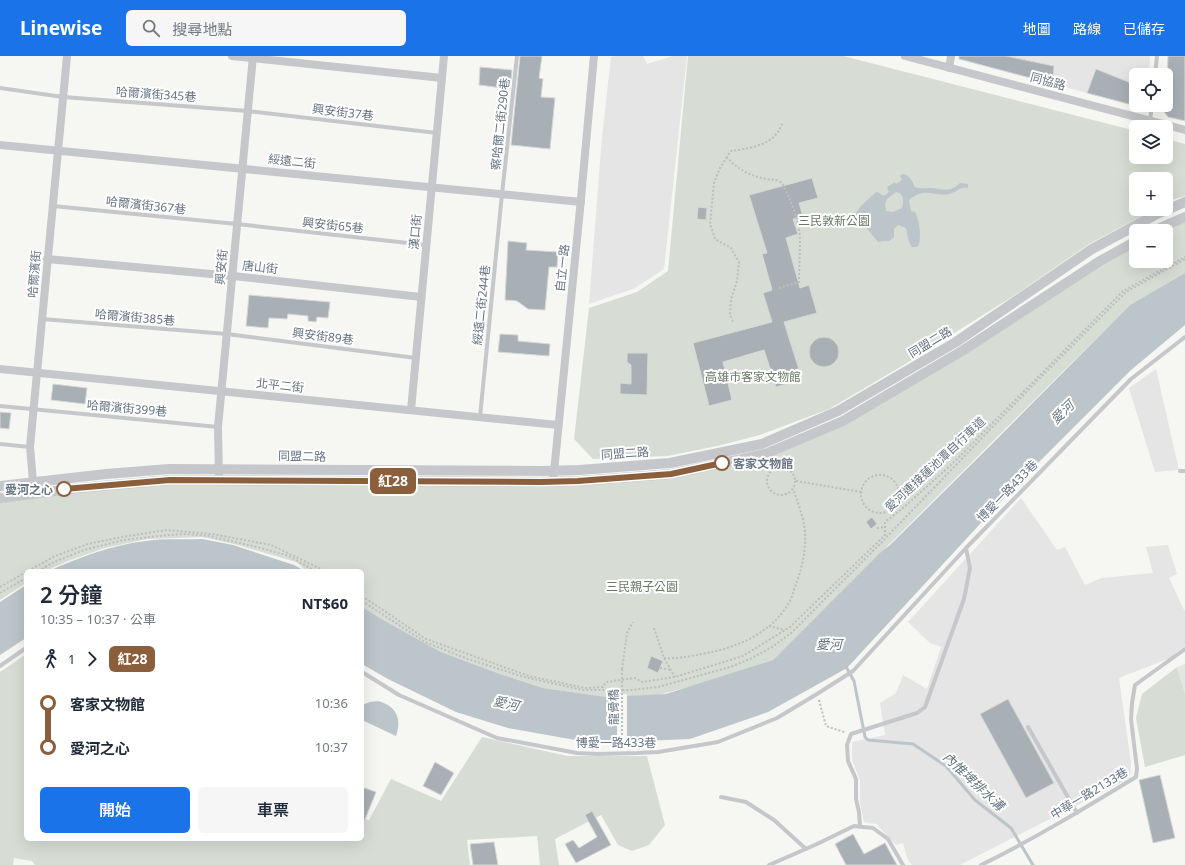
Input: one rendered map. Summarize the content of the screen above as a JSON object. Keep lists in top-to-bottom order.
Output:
{
  "streets": {
    "street": [
      "同協路",
      "綏遠二街",
      "漢口街",
      "興安街",
      "唐山街",
      "自立一路",
      "哈爾濱街",
      "同盟二路",
      "北平二街"
    ],
    "lane": [
      "哈爾濱街345巷",
      "興安街37巷",
      "察哈爾二街290巷",
      "哈爾濱街367巷",
      "興安街65巷",
      "綏遠二街244巷",
      "哈爾濱街385巷",
      "興安街89巷",
      "哈爾濱街399巷",
      "博愛一路433巷",
      "中華一路2133巷"
    ],
    "path": ["愛河連接蓮池潭自行車道", "龍骨橋"]
  },
  "crossings": [
    ["哈爾濱街345巷", "興安街37巷"],
    ["哈爾濱街345巷", "興安街"],
    ["哈爾濱街345巷", "哈爾濱街"],
    ["興安街37巷", "漢口街"],
    ["興安街37巷", "興安街"],
    ["察哈爾二街290巷", "綏遠二街"],
    ["察哈爾二街290巷", "綏遠二街244巷"],
    ["綏遠二街", "漢口街"],
    ["綏遠二街", "興安街"],
    ["綏遠二街", "自立一路"],
    ["綏遠二街", "哈爾濱街"],
    ["綏遠二街", "綏遠二街244巷"],
    ["哈爾濱街367巷", "興安街65巷"],
    ["哈爾濱街367巷", "興安街"],
    ["哈爾濱街367巷", "哈爾濱街"],
    ["興安街65巷", "漢口街"],
    ["興安街65巷", "興安街"],
    ["漢口街", "唐山街"],
    ["漢口街", "興安街89巷"],
    ["漢口街", "北平二街"],
    ["興安街", "唐山街"],
    ["興安街", "哈爾濱街385巷"],
    ["興安街", "興安街89巷"],
    ["興安街", "同盟二路"],
    ["興安街", "北平二街"],
    ["興安街", "哈爾濱街399巷"],
    ["唐山街", "哈爾濱街"],
    ["自立一路", "同盟二路"],
    ["自立一路", "北平二街"],
    ["哈爾濱街", "哈爾濱街385巷"],
    ["哈爾濱街", "同盟二路"],
    ["哈爾濱街", "北平二街"],
    ["哈爾濱街", "哈爾濱街399巷"],
    ["綏遠二街244巷", "北平二街"],
    ["哈爾濱街385巷", "興安街89巷"]
  ],
  "water": ["愛河", "內惟埤排水溝"],
  "parks": ["三民敦新公園", "高雄市客家文物館", "三民親子公園"],
  "places": ["客家文物館", "愛河之心"],
  "lines": ["bus line 紅28"],
  "page": {
    "header": "Linewise",
    "search": "搜尋地點",
    "nav": ["地圖", "路線", "已儲存"],
    "on_map": "紅28",
    "map_buttons": ["+", "−"],
    "heading": ["2 分鐘", "10:35 – 10:37 · 公車", "NT$60"],
    "legs": ["1", "紅28"],
    "list": [
      {
        "name": "客家文物館",
        "value": "10:36"
      },
      {
        "name": "愛河之心",
        "value": "10:37"
      }
    ],
    "buttons": ["開始", "車票"]
  }
}
